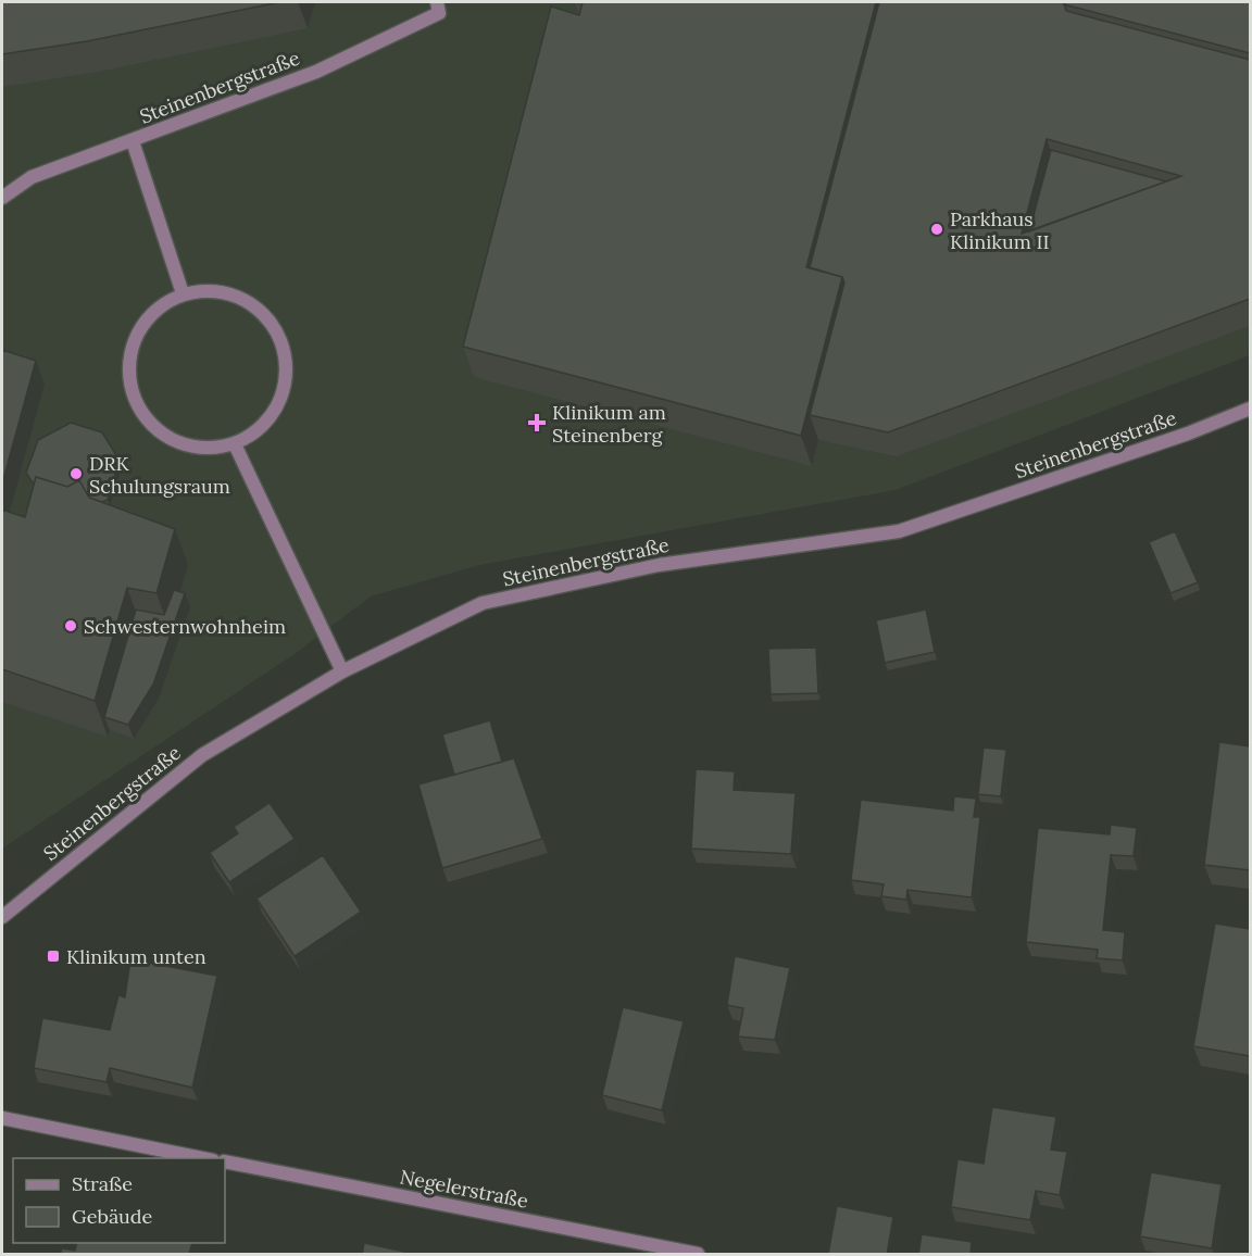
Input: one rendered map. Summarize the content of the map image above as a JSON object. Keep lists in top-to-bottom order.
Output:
{
  "streets": {
    "street": ["Steinenbergstraße", "Negelerstraße"]
  },
  "places": {
    "other": ["Parkhaus Klinikum II", "DRK Schulungsraum", "Schwesternwohnheim"],
    "health": ["Klinikum am Steinenberg"],
    "transit": ["Klinikum unten"]
  },
  "legend": ["Straße", "Gebäude"]
}
